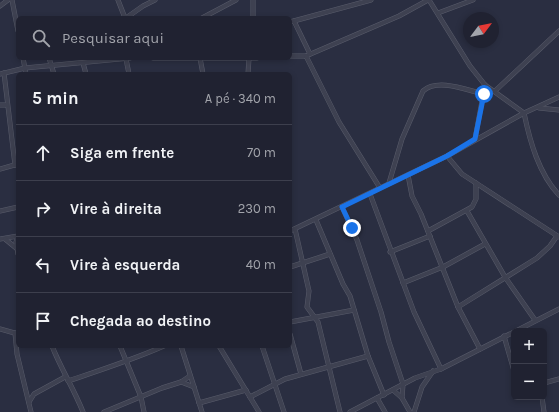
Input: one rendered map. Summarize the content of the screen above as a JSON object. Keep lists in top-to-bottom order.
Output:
{
  "north": "top right",
  "page": {
    "search": "Pesquisar aqui",
    "heading": ["5 min", "A pé · 340 m"],
    "list": [
      ["Siga em frente", "70 m"],
      ["Vire à direita", "230 m"],
      ["Vire à esquerda", "40 m"],
      "Chegada ao destino"
    ],
    "map_buttons": ["+", "−"]
  }
}
